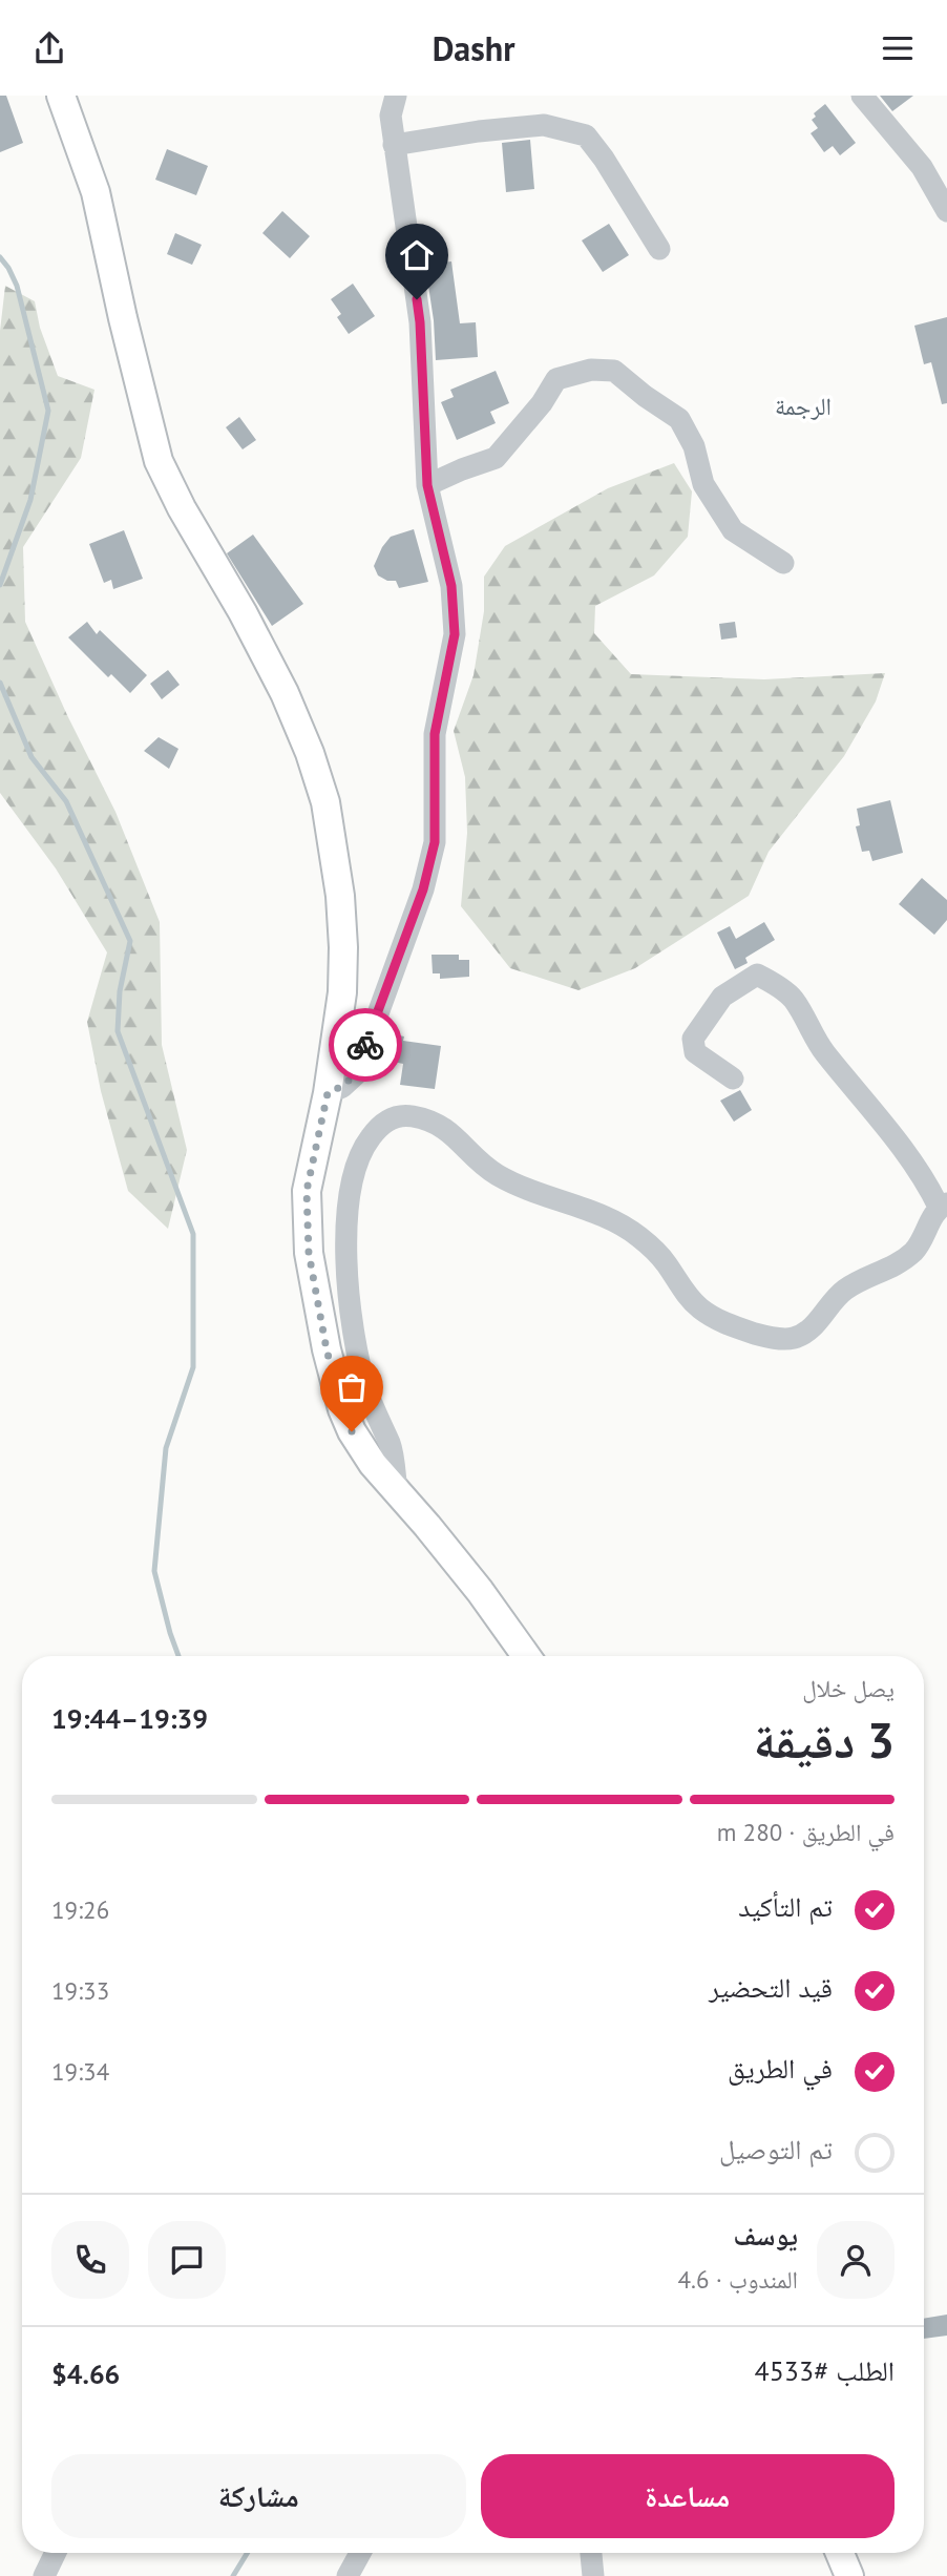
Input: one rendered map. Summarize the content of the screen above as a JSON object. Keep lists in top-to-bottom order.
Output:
{
  "districts": ["الرجمة"],
  "page": {
    "header": "Dashr",
    "heading": ["3 دقيقة", "يصل خلال", "19:39–19:44"],
    "panel": [
      "يوسف",
      "المندوب · 4.6",
      "الطلب #4533",
      "$4.66"
    ],
    "bar": "في الطريق · 280 m",
    "list": [
      ["تم التأكيد", "19:26"],
      ["قيد التحضير", "19:33"],
      ["في الطريق", "19:34"],
      "تم التوصيل"
    ],
    "buttons": ["مساعدة", "مشاركة"]
  }
}
